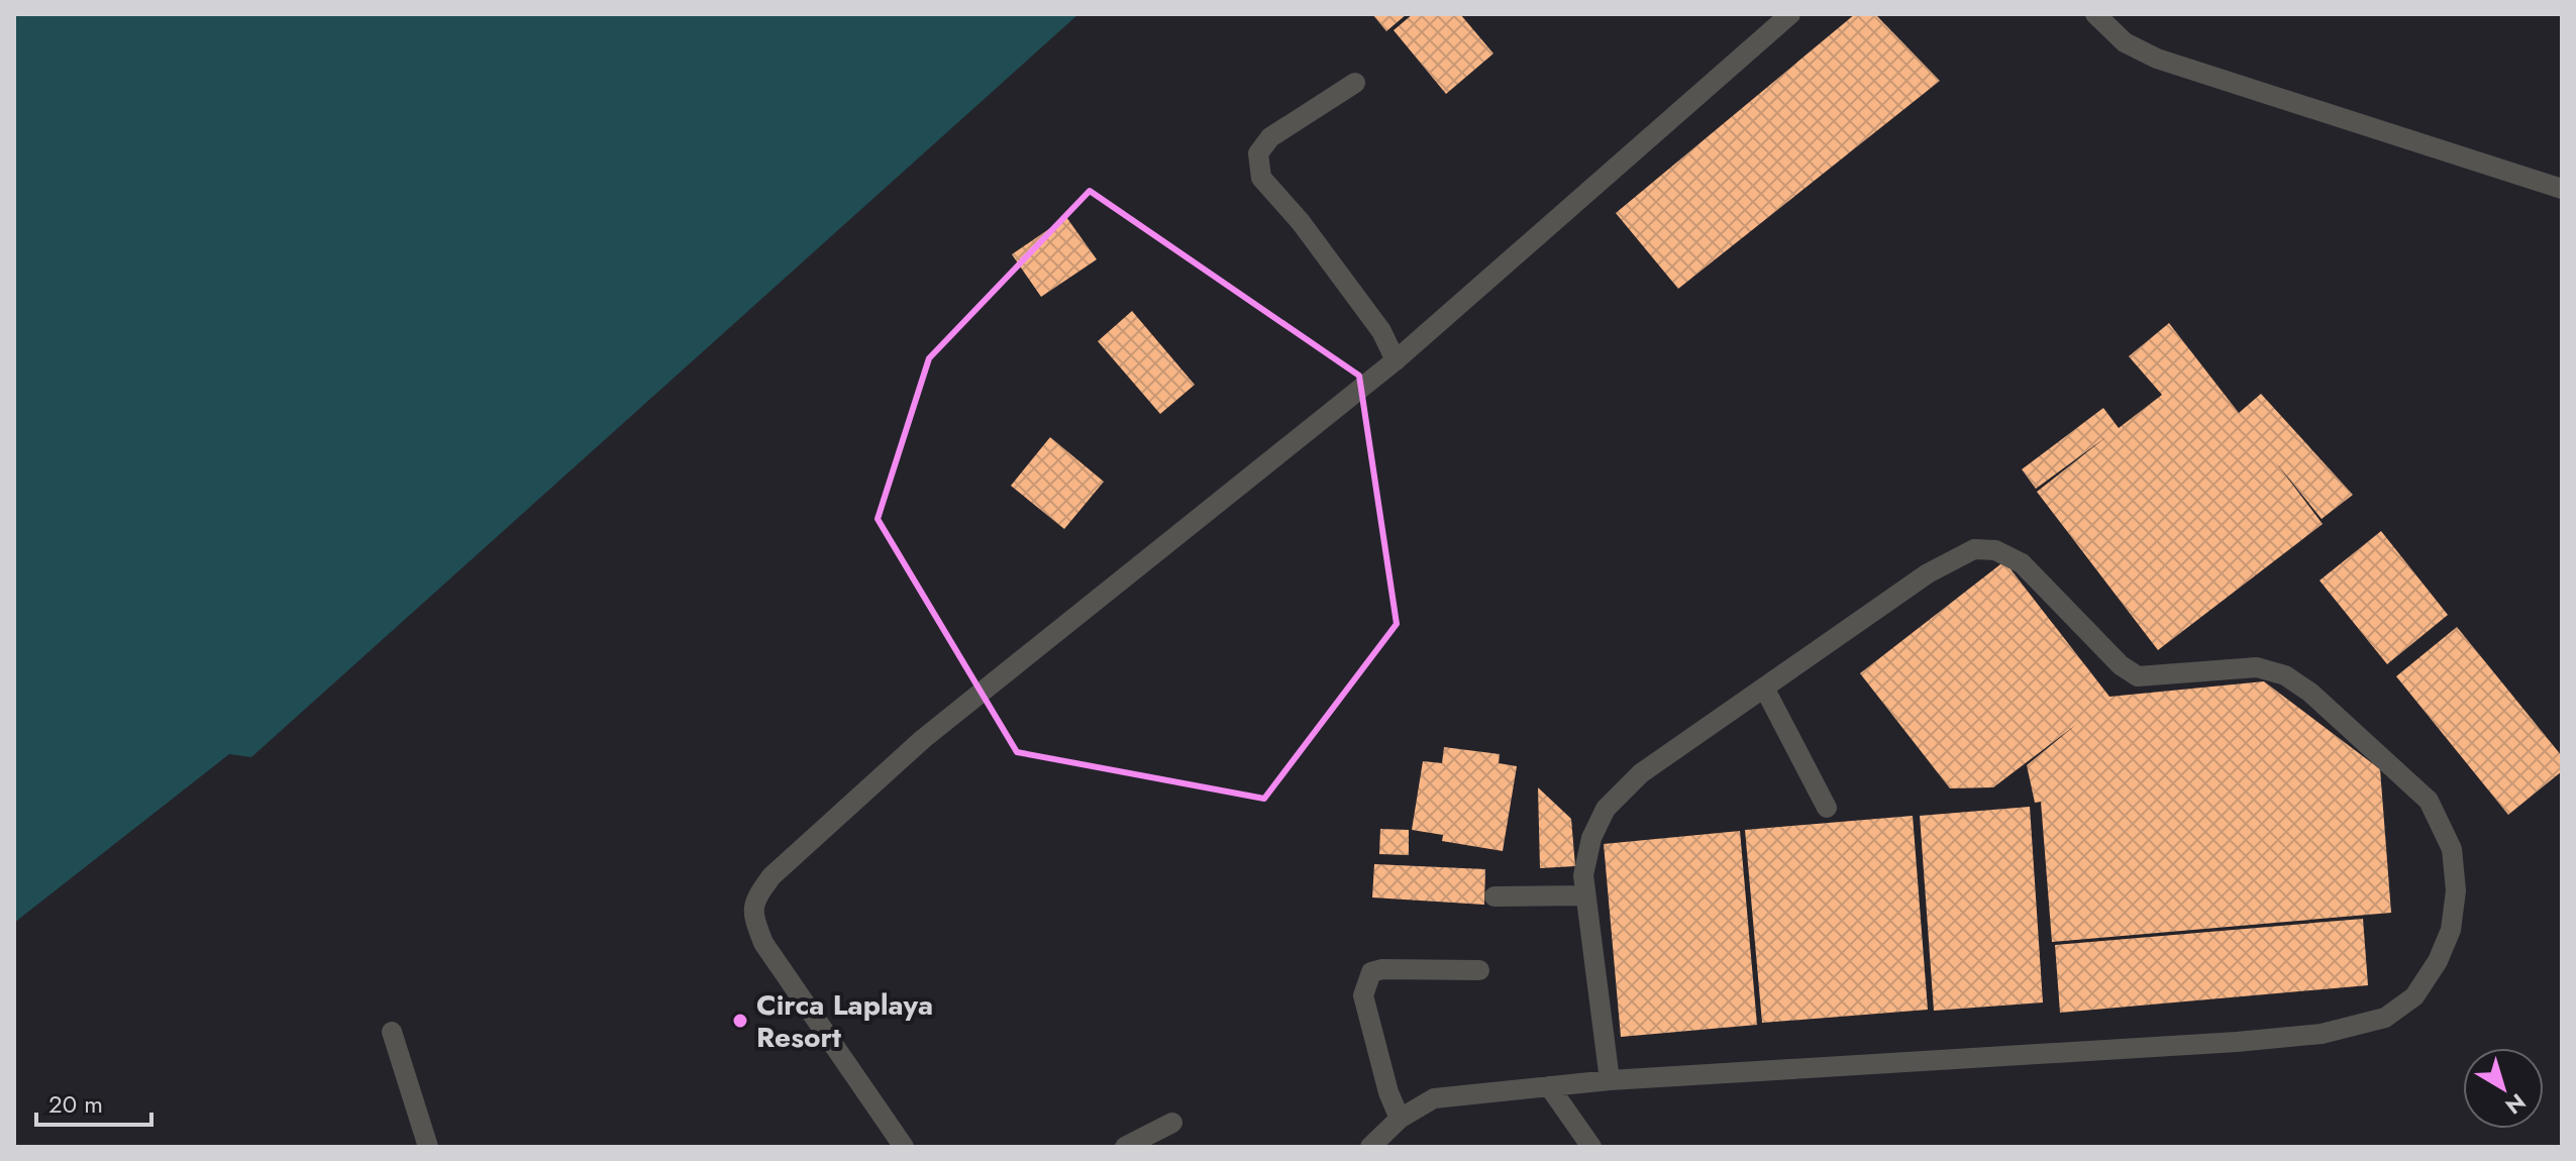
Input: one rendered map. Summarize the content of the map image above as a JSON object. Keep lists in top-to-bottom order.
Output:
{
  "places": ["Circa Laplaya Resort"],
  "scale_bar": "20 m",
  "north": "bottom right"
}
